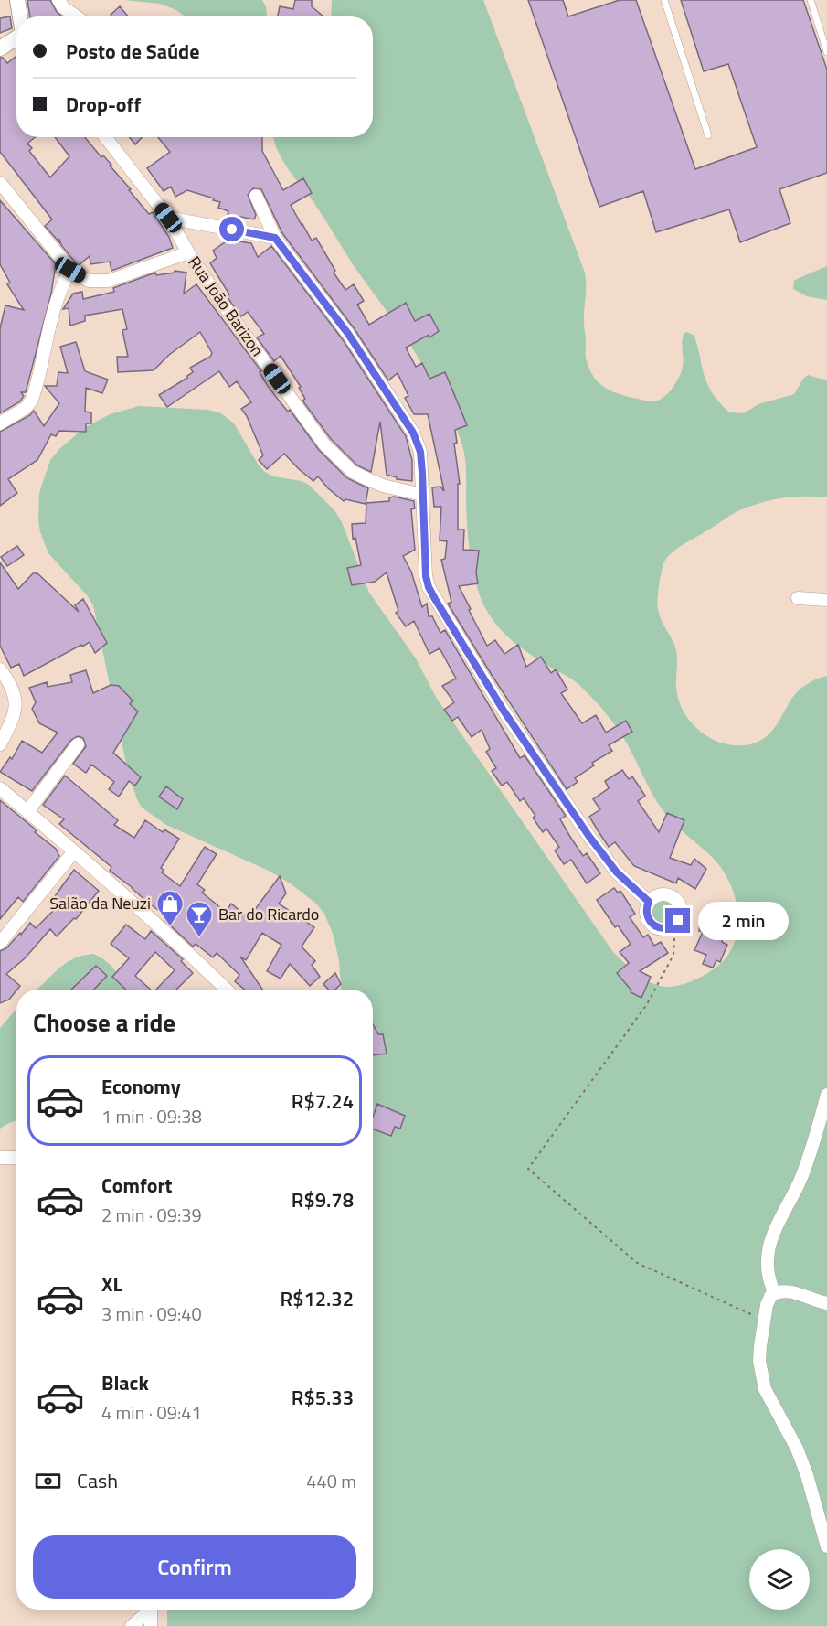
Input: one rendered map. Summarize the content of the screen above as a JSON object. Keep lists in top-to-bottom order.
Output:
{
  "streets": {
    "street": ["Rua João Barizon"]
  },
  "places": {
    "shop": ["Salão da Neuzi"],
    "bar": ["Bar do Ricardo"]
  },
  "page": {
    "banner": ["Posto de Saúde", "Drop-off"],
    "bubble": "2 min",
    "heading": "Choose a ride",
    "list": [
      {
        "name": "Economy",
        "note": "1 min · 09:38",
        "value": "R$7.24"
      },
      {
        "name": "Comfort",
        "note": "2 min · 09:39",
        "value": "R$9.78"
      },
      {
        "name": "XL",
        "note": "3 min · 09:40",
        "value": "R$12.32"
      },
      {
        "name": "Black",
        "note": "4 min · 09:41",
        "value": "R$5.33"
      }
    ],
    "pay": ["Cash", "440 m"],
    "buttons": "Confirm"
  }
}
